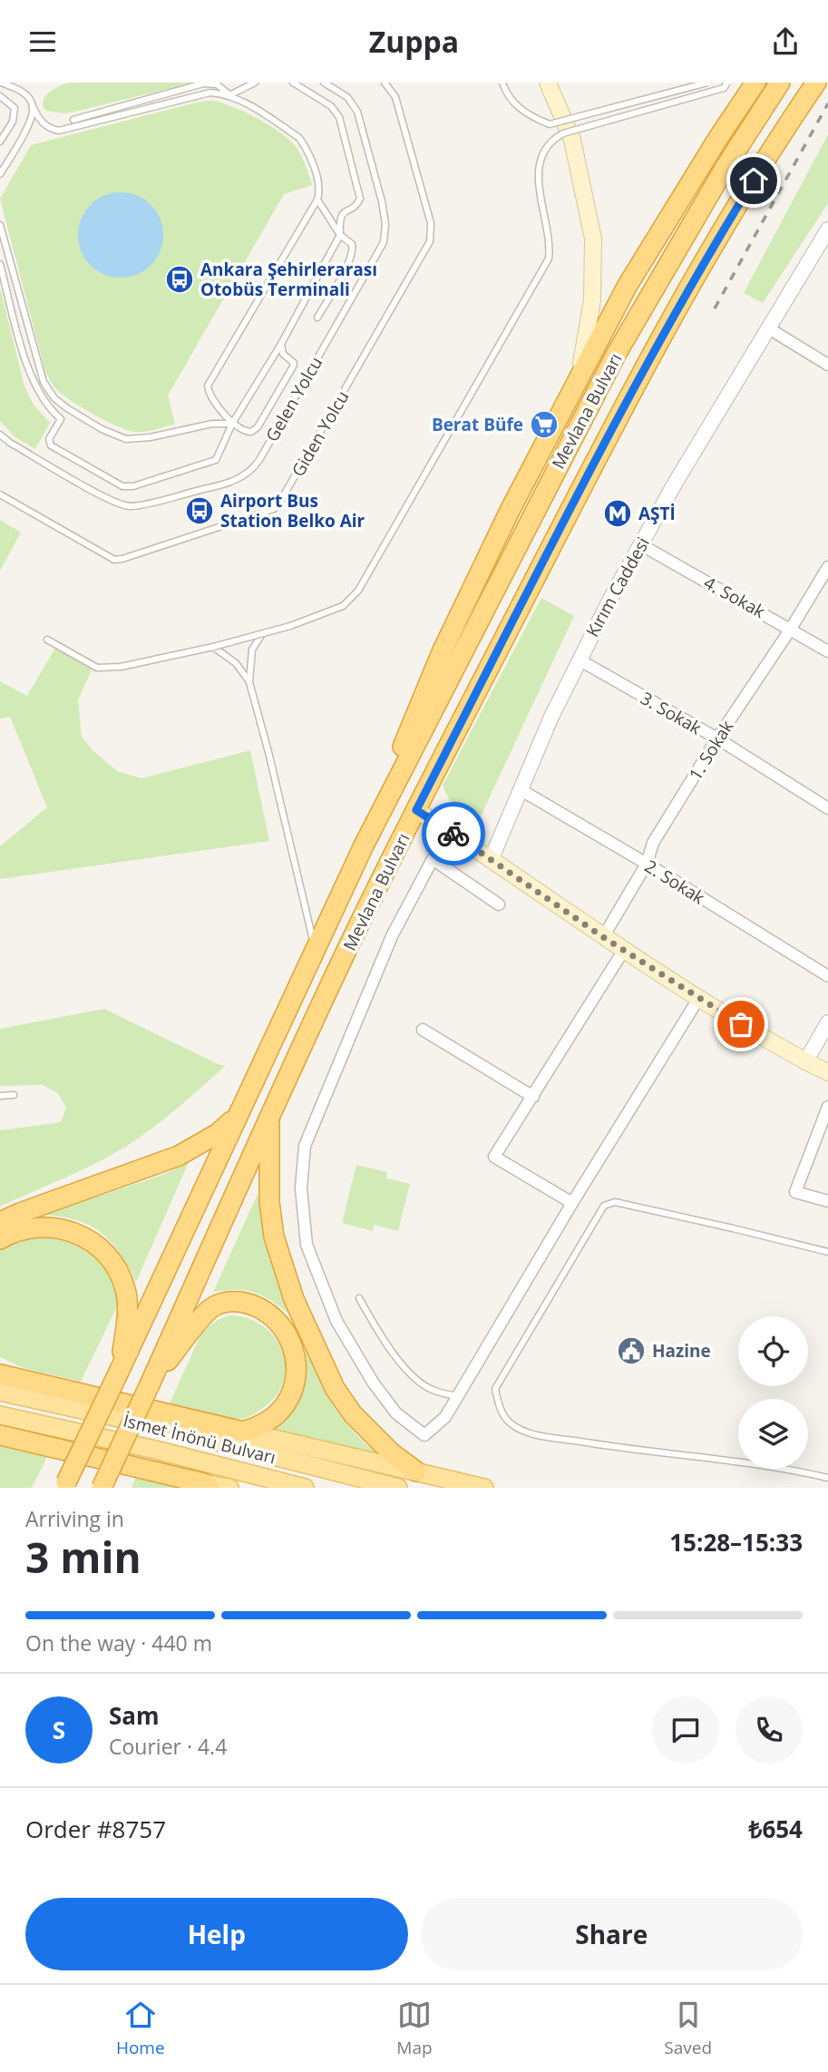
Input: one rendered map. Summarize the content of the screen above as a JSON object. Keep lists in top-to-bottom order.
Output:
{
  "streets": {
    "highway": ["Mevlana Bulvarı"],
    "main road": ["İsmet İnönü Bulvarı"],
    "street": [
      "Kırım Caddesi",
      "4. Sokak",
      "3. Sokak",
      "1. Sokak",
      "2. Sokak"
    ],
    "lane": ["Gelen Yolcu", "Giden Yolcu"]
  },
  "crossings": [
    ["Kırım Caddesi", "4. Sokak"],
    ["Kırım Caddesi", "3. Sokak"],
    ["Kırım Caddesi", "2. Sokak"],
    ["4. Sokak", "1. Sokak"],
    ["3. Sokak", "1. Sokak"],
    ["1. Sokak", "2. Sokak"]
  ],
  "places": {
    "bus stop": ["Ankara Şehirlerarası Otobüs Terminali", "Airport Bus Station Belko Air"],
    "supermarket": ["Berat Büfe"],
    "metro station": ["AŞTİ"],
    "public building": ["Hazine"]
  },
  "page": {
    "header": "Zuppa",
    "heading": ["3 min", "Arriving in", "15:28–15:33"],
    "panel": [
      "Sam",
      "Courier · 4.4",
      "Order #8757",
      "₺654"
    ],
    "bar": "On the way · 440 m",
    "round": "S",
    "buttons": ["Help", "Share"],
    "tabs": ["Home", "Map", "Saved"]
  }
}
